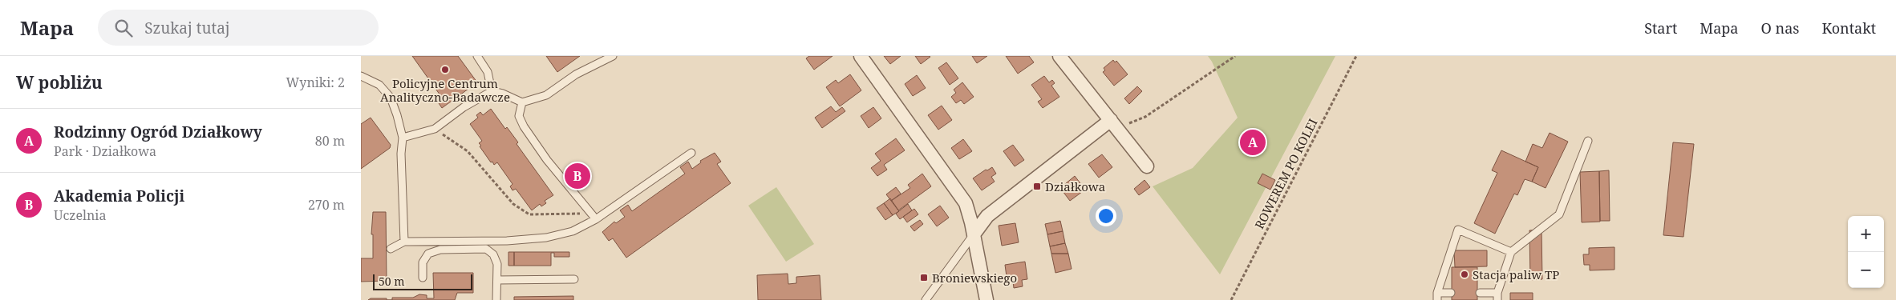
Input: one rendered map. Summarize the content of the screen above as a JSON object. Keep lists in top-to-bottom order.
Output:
{
  "streets": {
    "path": ["ROWEREM PO KOLEI"]
  },
  "places": {
    "other": ["Policyjne Centrum Analityczno-Badawcze", "Stacja paliw TP"],
    "transit": ["Działkowa", "Broniewskiego"]
  },
  "scale_bar": "50 m",
  "page": {
    "header": "Mapa",
    "search": "Szukaj tutaj",
    "nav": [
      "Start",
      "Mapa",
      "O nas",
      "Kontakt"
    ],
    "heading": ["W pobliżu", "Wyniki: 2"],
    "list": [
      {
        "mark": "A",
        "name": "Rodzinny Ogród Działkowy",
        "note": "Park · Działkowa",
        "value": "80 m"
      },
      {
        "mark": "B",
        "name": "Akademia Policji",
        "note": "Uczelnia",
        "value": "270 m"
      }
    ],
    "pins": ["A", "B"],
    "map_buttons": ["+", "−"],
    "scale": "50 m"
  }
}
